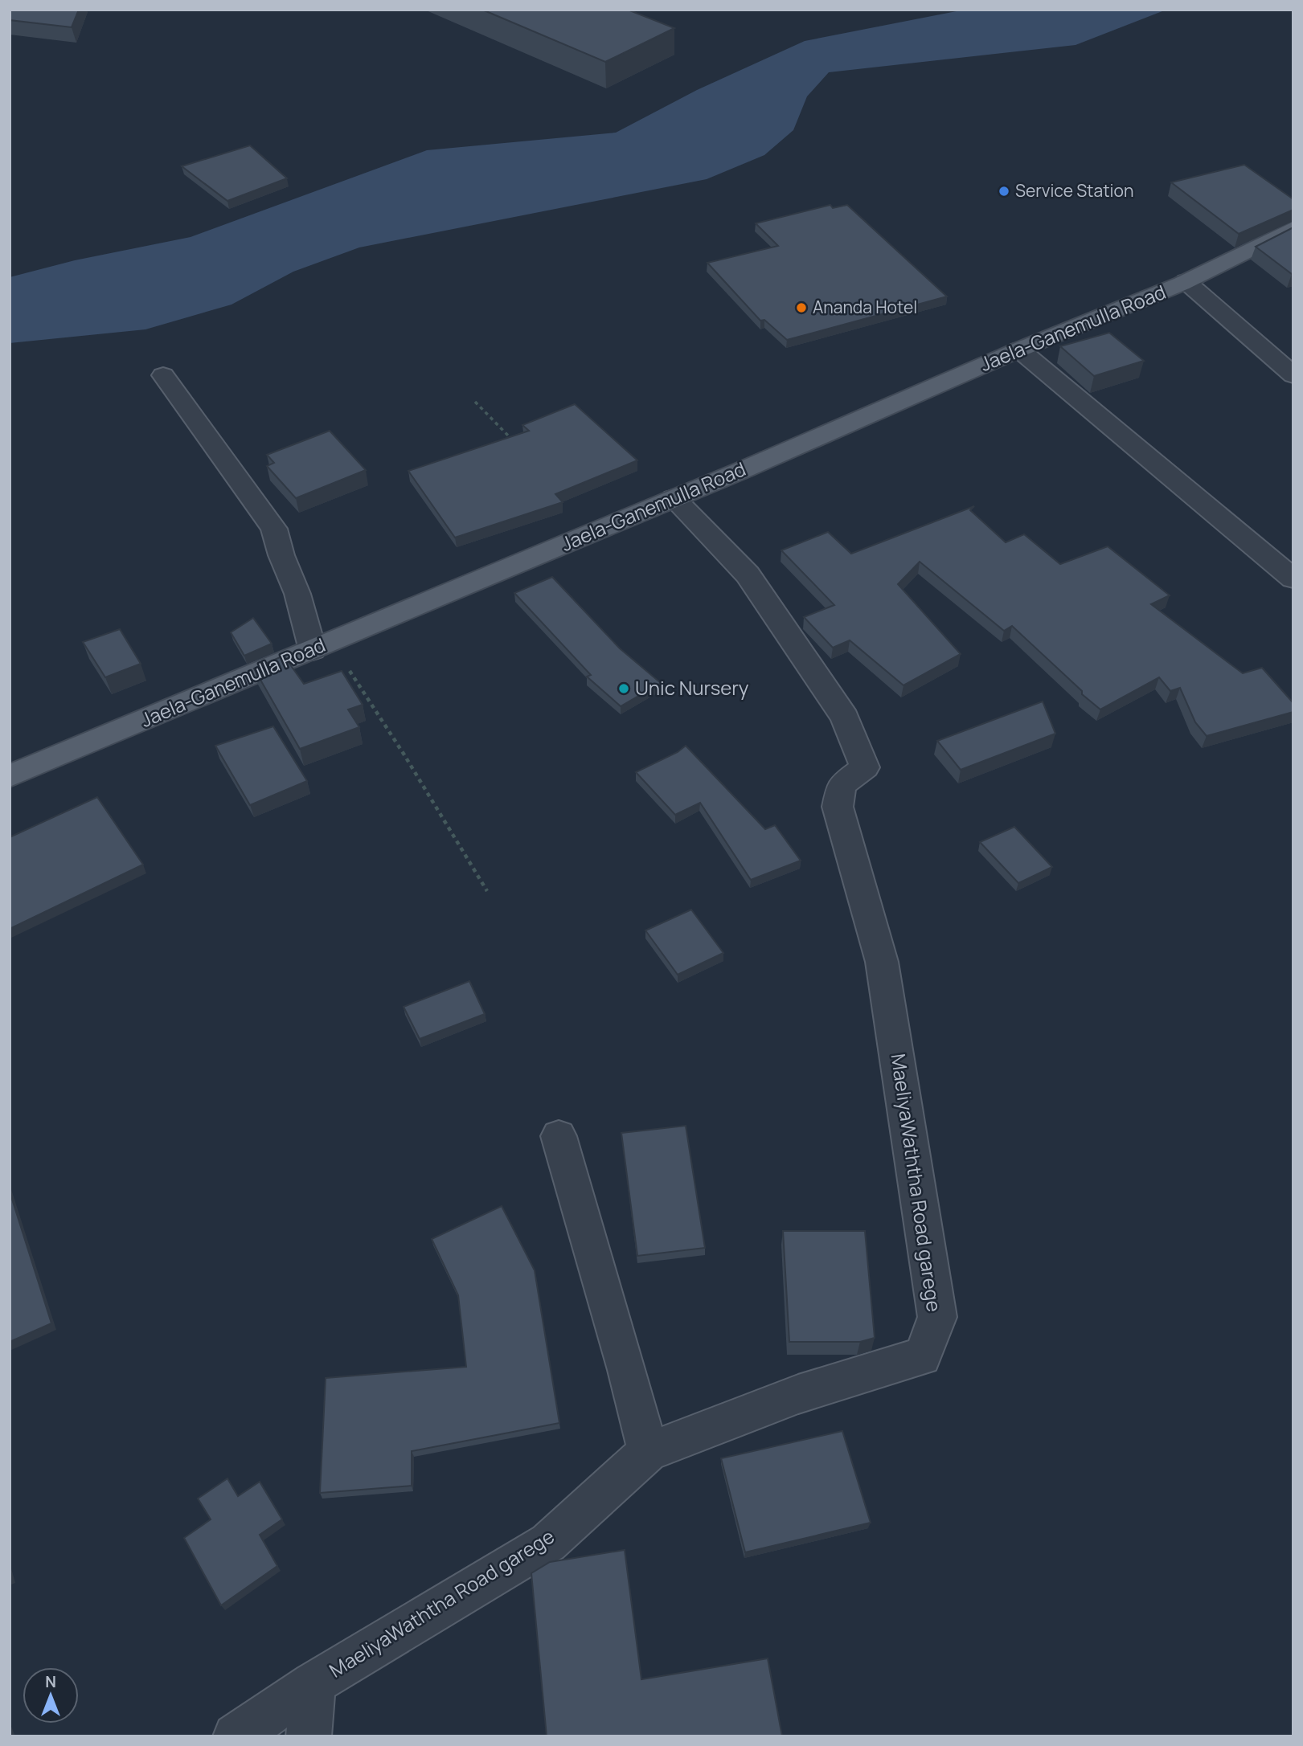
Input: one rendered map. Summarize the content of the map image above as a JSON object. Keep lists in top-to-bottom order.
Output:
{
  "streets": {
    "main road": ["Jaela-Ganemulla Road"],
    "street": ["MaeliyaWaththa Road garege"]
  },
  "crossings": [
    ["Jaela-Ganemulla Road", "MaeliyaWaththa Road garege"]
  ],
  "places": ["Service Station", "Ananda Hotel", "Unic Nursery"],
  "north": "top"
}
